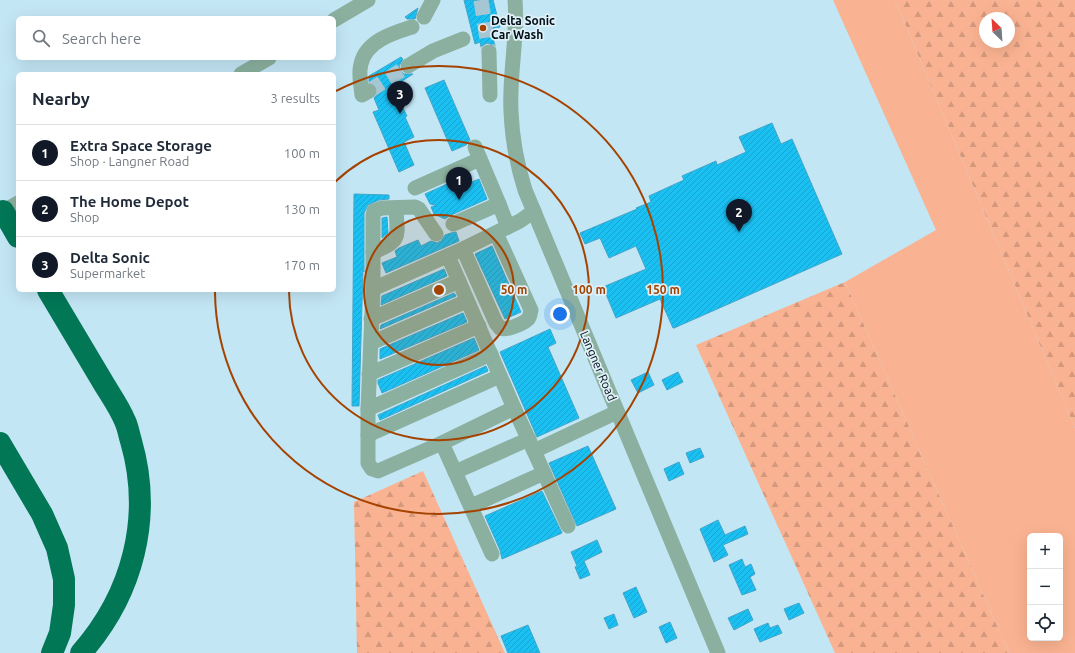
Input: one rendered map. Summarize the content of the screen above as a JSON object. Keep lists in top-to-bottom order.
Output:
{
  "streets": {
    "street": ["Langner Road"]
  },
  "places": ["Delta Sonic Car Wash"],
  "north": "top left",
  "page": {
    "search": "Search here",
    "heading": ["Nearby", "3 results"],
    "pins": ["3", "1", "2"],
    "list": [
      {
        "mark": "1",
        "name": "Extra Space Storage",
        "note": "Shop · Langner Road",
        "value": "100 m"
      },
      {
        "mark": "2",
        "name": "The Home Depot",
        "note": "Shop",
        "value": "130 m"
      },
      {
        "mark": "3",
        "name": "Delta Sonic",
        "note": "Supermarket",
        "value": "170 m"
      }
    ],
    "map_buttons": ["+", "−"]
  },
  "rings": ["50 m", "100 m", "150 m"]
}
